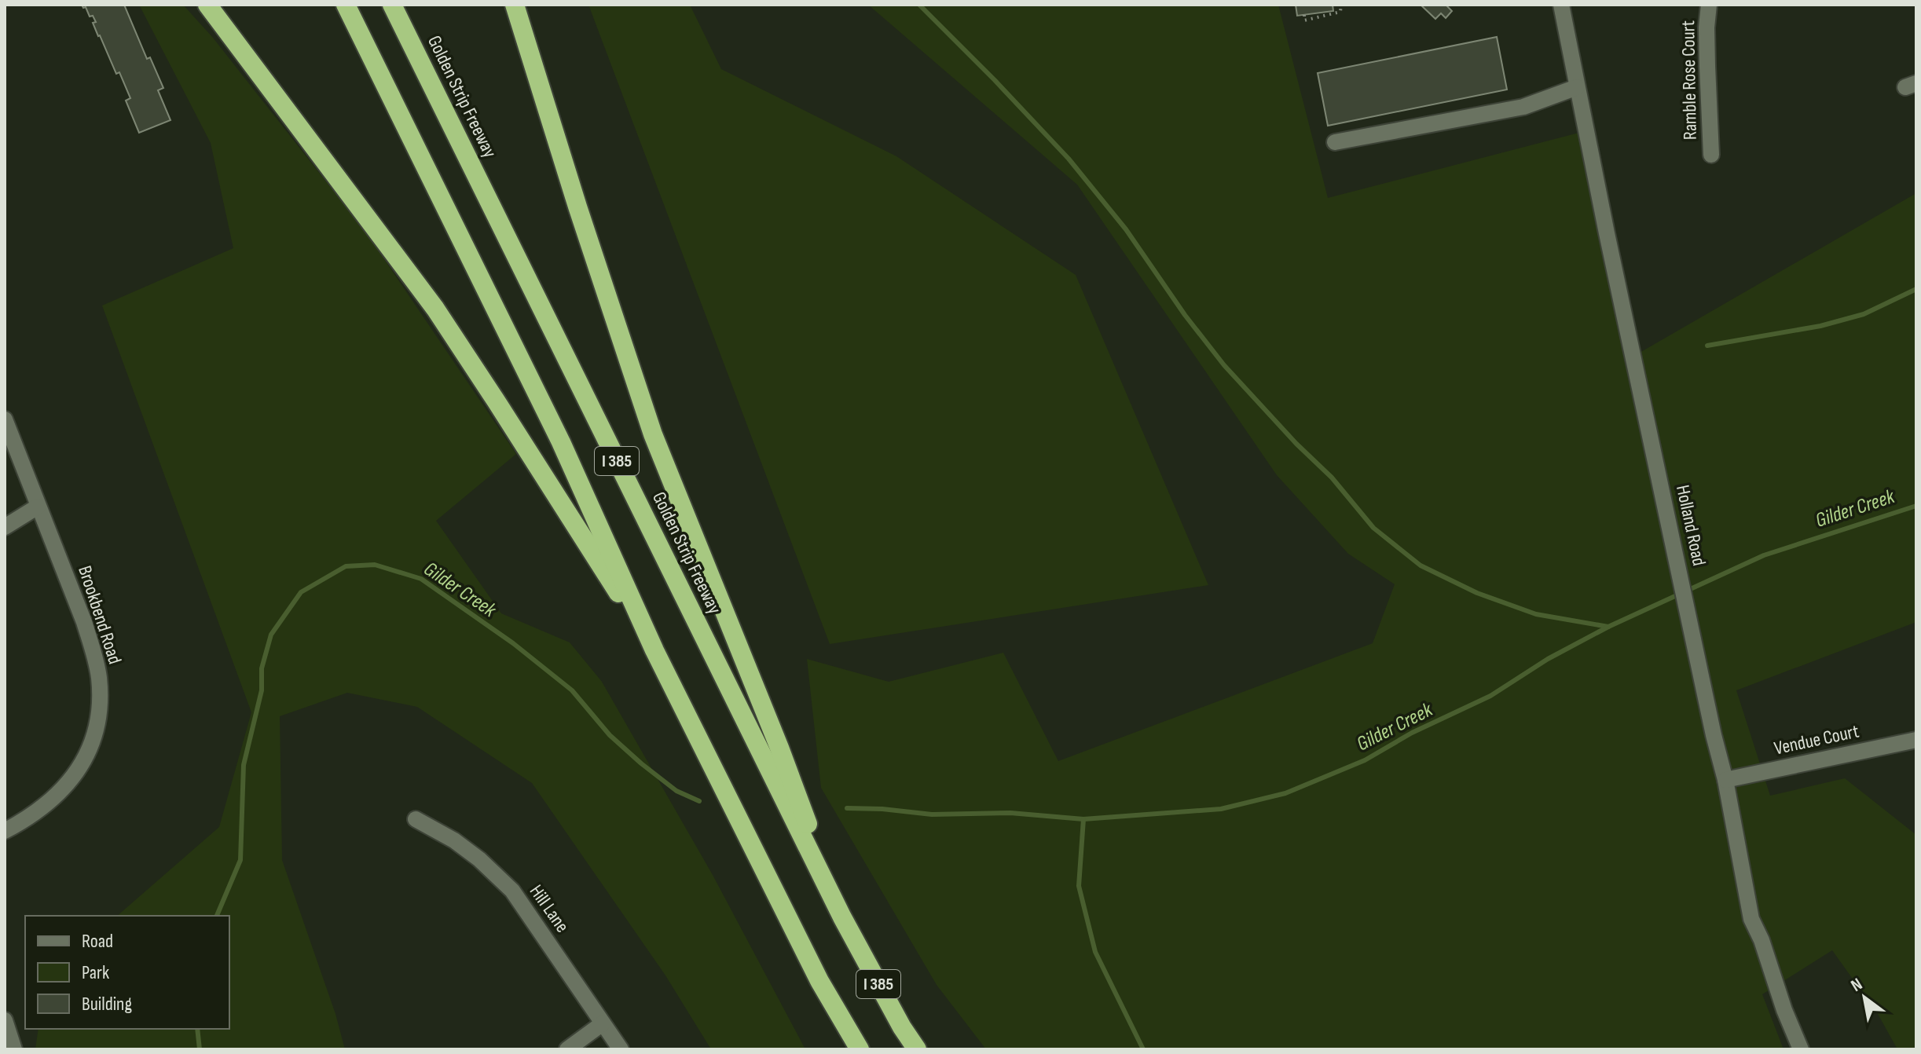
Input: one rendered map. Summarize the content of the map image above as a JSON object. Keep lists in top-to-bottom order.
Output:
{
  "streets": {
    "highway": ["Golden Strip Freeway", "I 385"],
    "street": [
      "Ramble Rose Court",
      "Holland Road",
      "Brookbend Road",
      "Vendue Court",
      "Hill Lane"
    ]
  },
  "crossings": [
    ["Holland Road", "Vendue Court"]
  ],
  "water": ["Gilder Creek"],
  "legend": ["Road", "Park", "Building"],
  "north": "top left"
}
